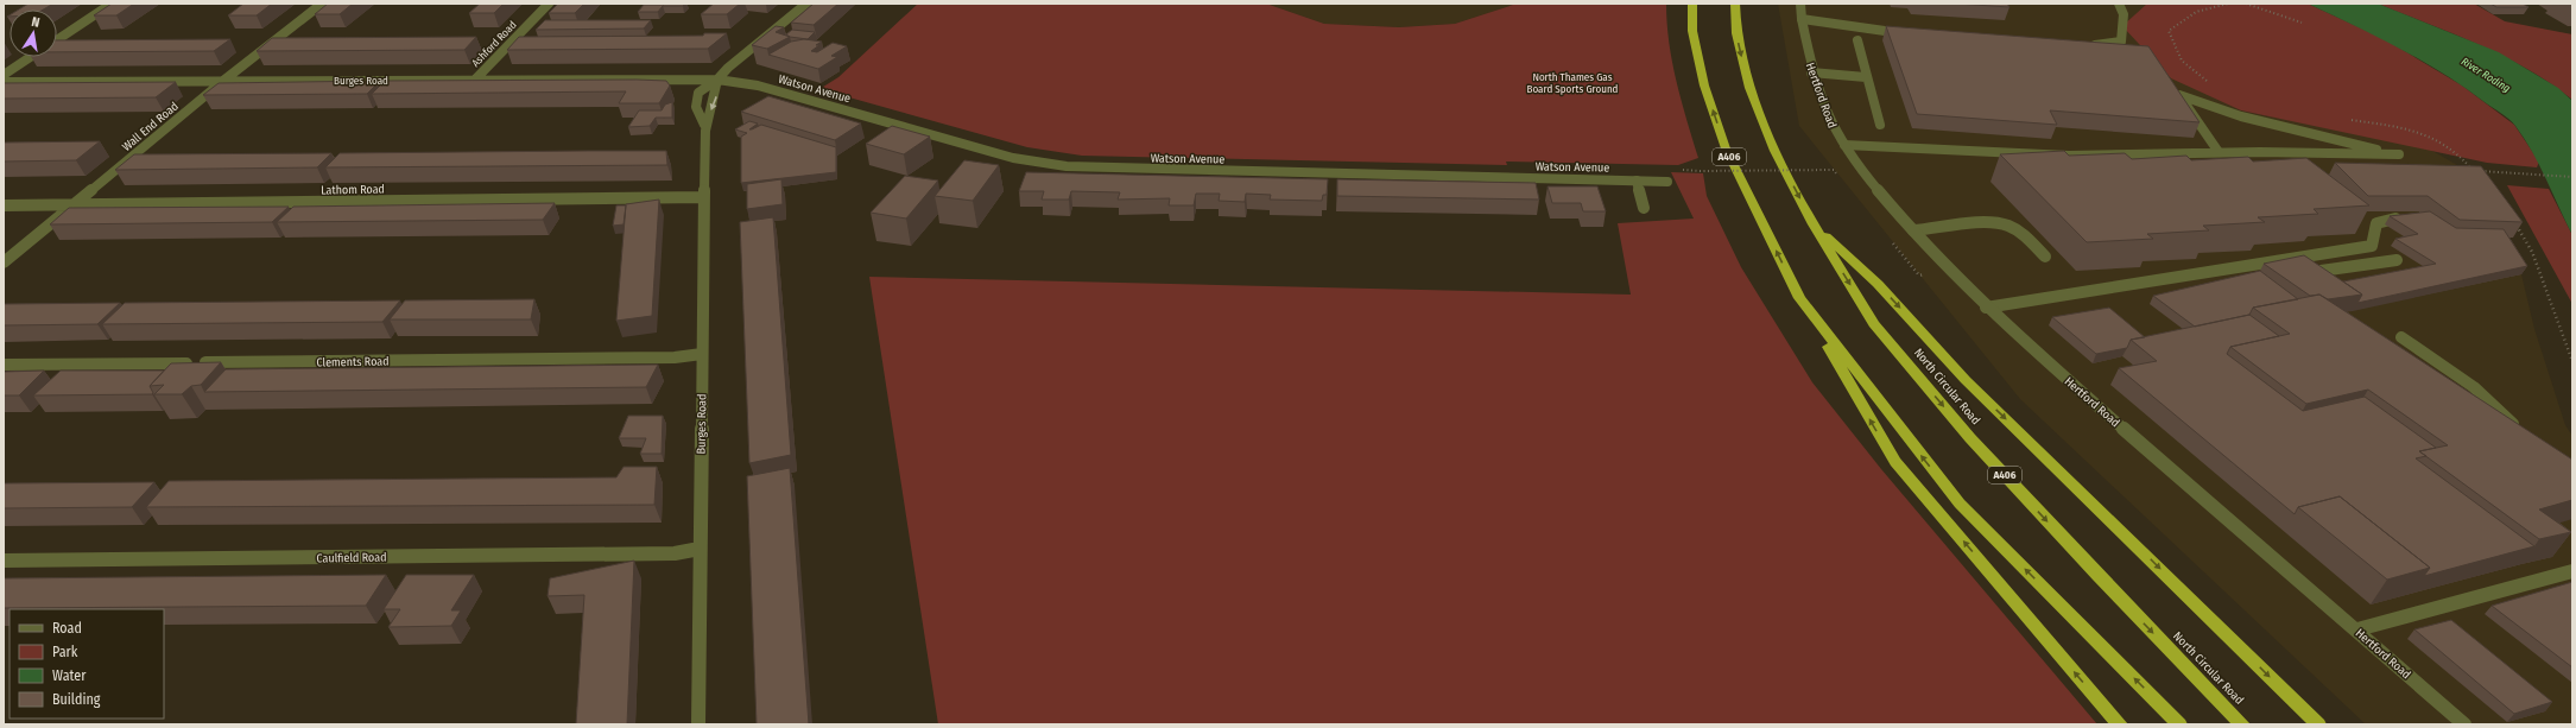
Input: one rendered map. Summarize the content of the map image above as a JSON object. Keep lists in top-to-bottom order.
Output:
{
  "streets": {
    "highway": ["A406", "North Circular Road"],
    "street": [
      "Ashford Road",
      "Burges Road",
      "Watson Avenue",
      "Hertford Road",
      "Wall End Road",
      "Lathom Road",
      "Clements Road",
      "Caulfield Road"
    ]
  },
  "crossings": [
    ["Ashford Road", "Burges Road"],
    ["Burges Road", "Watson Avenue"],
    ["Burges Road", "Wall End Road"],
    ["Burges Road", "Lathom Road"],
    ["Burges Road", "Clements Road"],
    ["Burges Road", "Caulfield Road"],
    ["Wall End Road", "Lathom Road"],
    ["A406", "North Circular Road"]
  ],
  "water": ["River Roding"],
  "parks": ["North Thames Gas Board Sports Ground"],
  "legend": [
    "Road",
    "Park",
    "Water",
    "Building"
  ],
  "north": "top"
}
